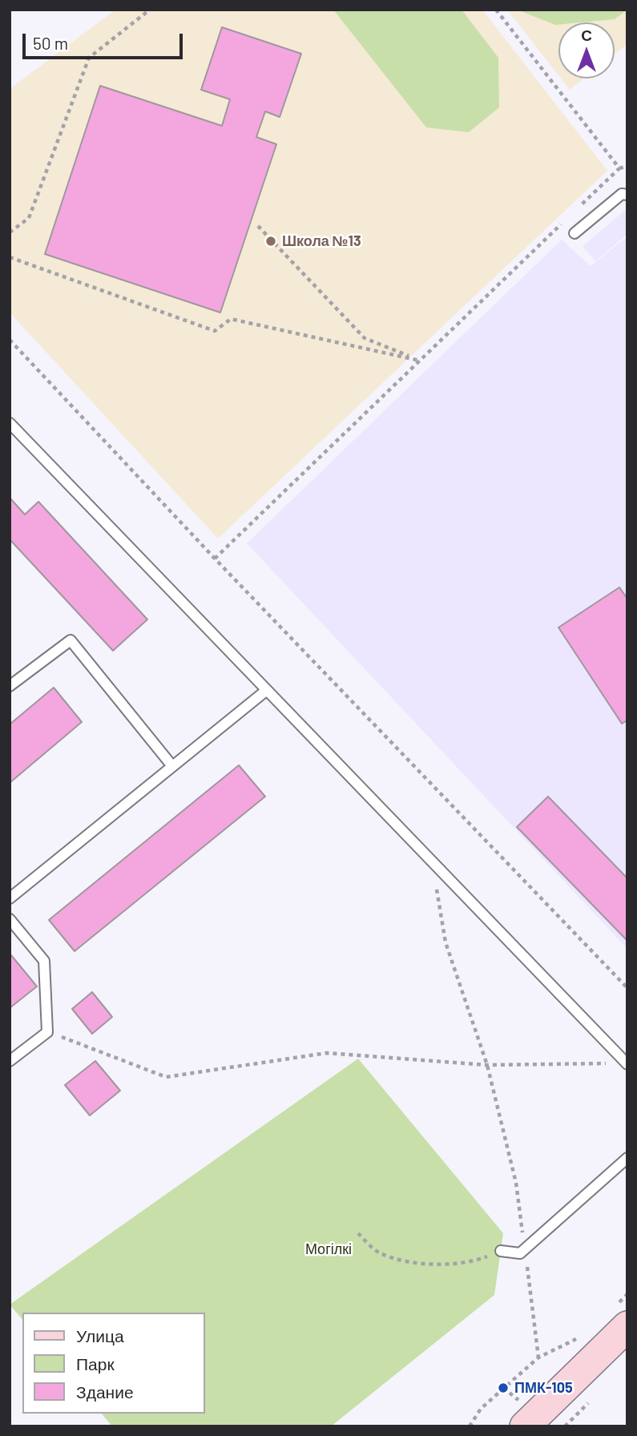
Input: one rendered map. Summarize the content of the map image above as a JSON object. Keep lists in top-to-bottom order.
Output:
{
  "parks": ["Могілкі"],
  "places": ["Школа №13", "ПМК-105"],
  "legend": ["Улица", "Парк", "Здание"],
  "scale_bar": "50 m",
  "north": "top"
}
